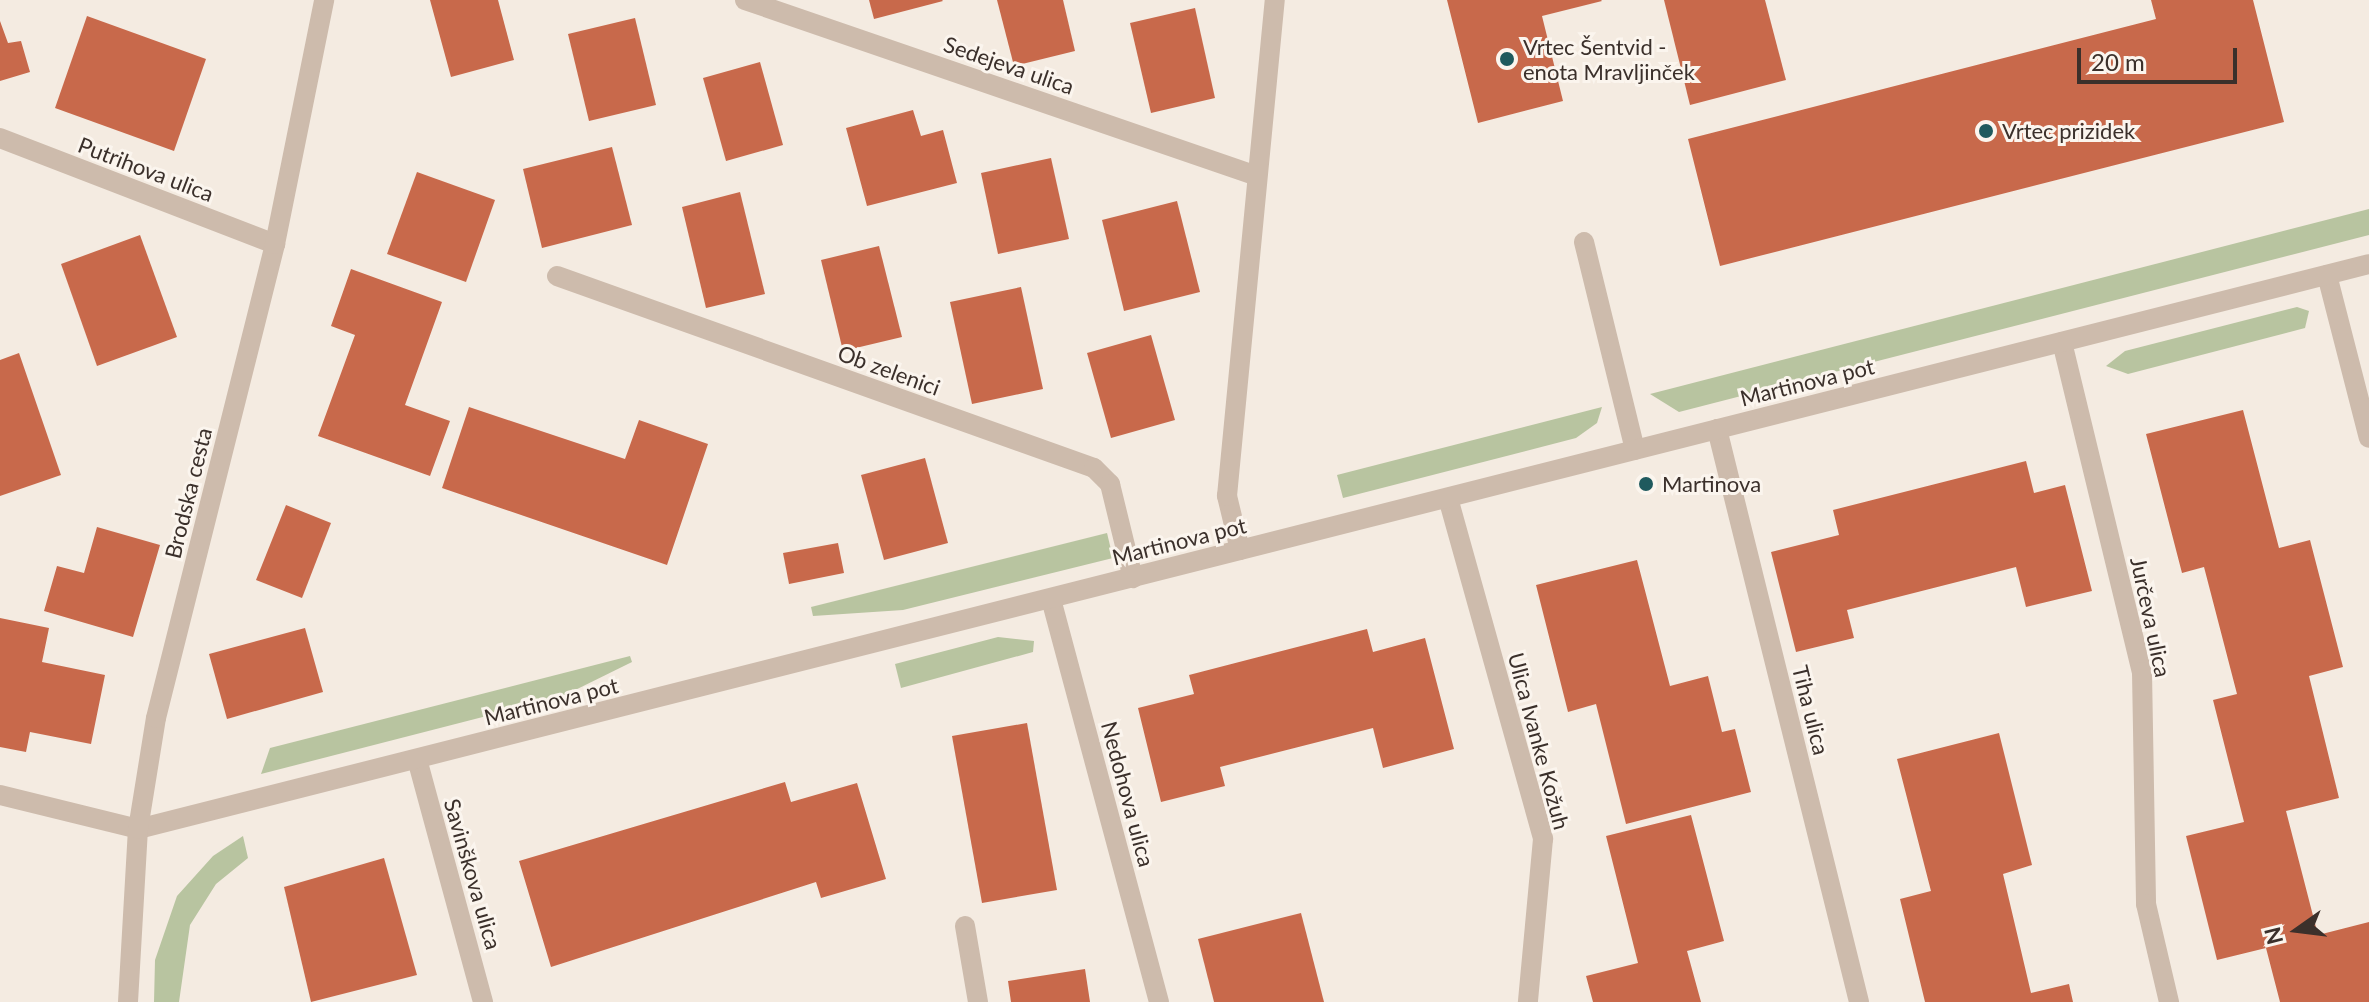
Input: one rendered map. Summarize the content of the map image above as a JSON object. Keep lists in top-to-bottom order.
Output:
{
  "streets": {
    "street": [
      "Sedejeva ulica",
      "Putrihova ulica",
      "Ob zelenici",
      "Martinova pot",
      "Brodska cesta",
      "Jurčeva ulica",
      "Tiha ulica",
      "Ulica Ivanke Kožuh",
      "Nedohova ulica",
      "Savinškova ulica"
    ]
  },
  "crossings": [
    ["Putrihova ulica", "Brodska cesta"],
    ["Ob zelenici", "Martinova pot"],
    ["Martinova pot", "Brodska cesta"],
    ["Martinova pot", "Jurčeva ulica"],
    ["Martinova pot", "Tiha ulica"],
    ["Martinova pot", "Ulica Ivanke Kožuh"],
    ["Martinova pot", "Nedohova ulica"],
    ["Martinova pot", "Savinškova ulica"]
  ],
  "places": ["Vrtec Šentvid - enota Mravljinček", "Vrtec prizidek", "Martinova"],
  "scale_bar": "20 m",
  "north": "left"
}
